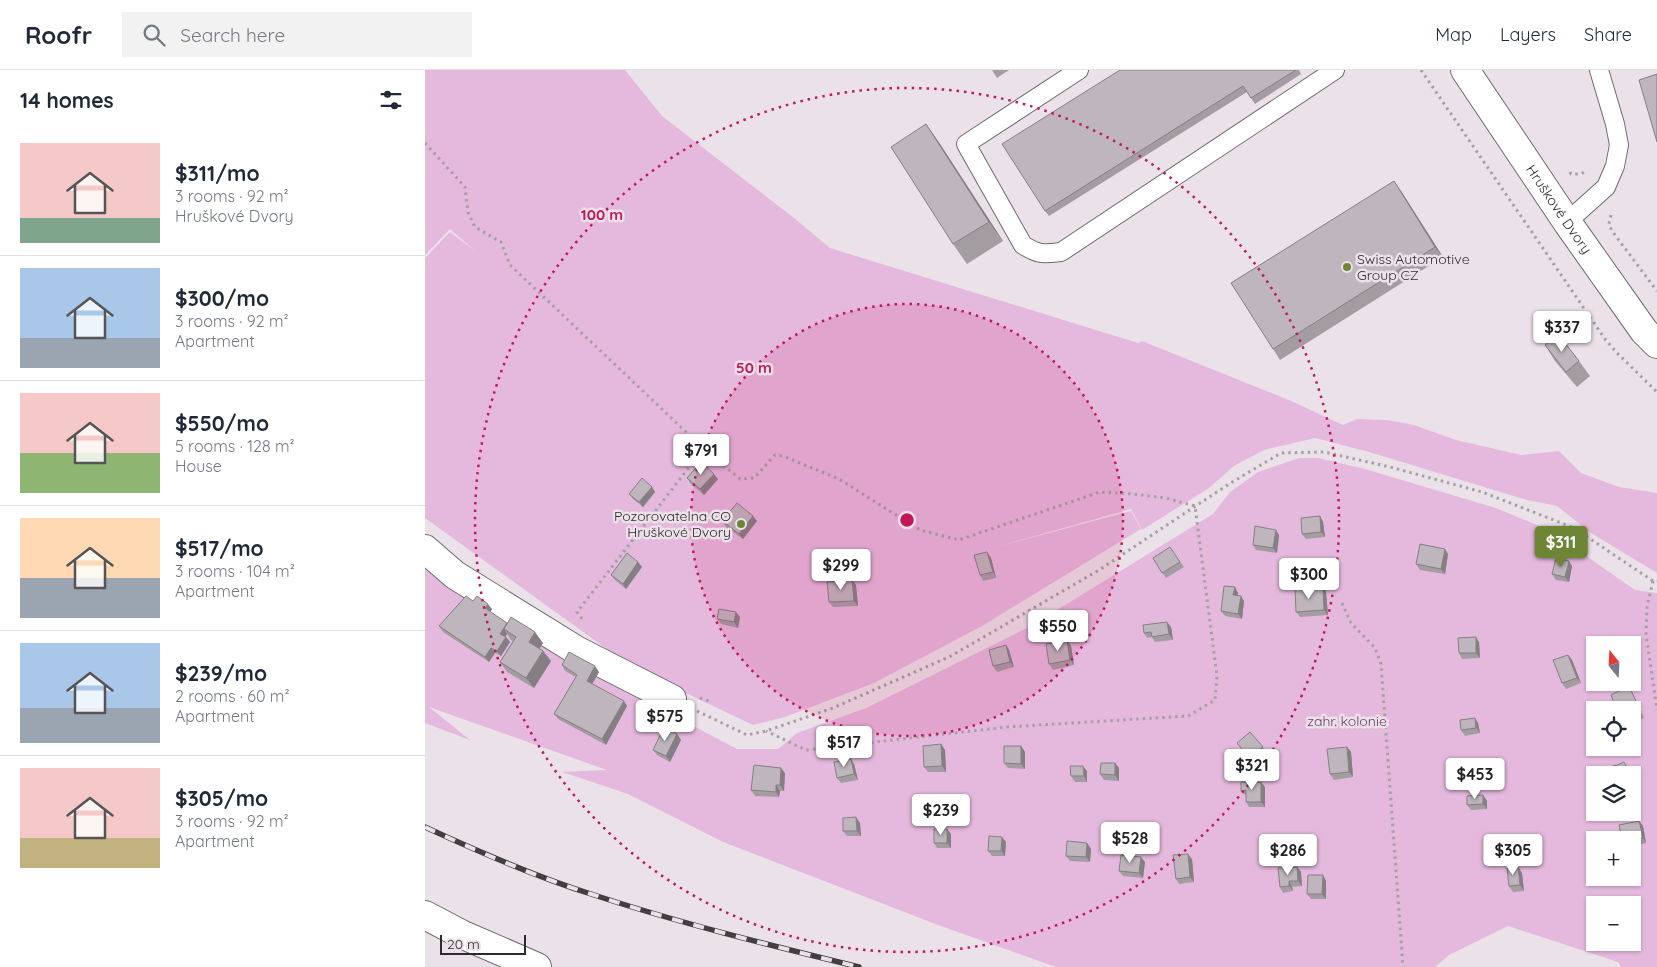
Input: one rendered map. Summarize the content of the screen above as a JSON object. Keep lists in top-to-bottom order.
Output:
{
  "streets": {
    "street": ["Hruškové Dvory"]
  },
  "parks": ["zahr. kolonie"],
  "places": ["Swiss Automotive Group CZ", "Pozorovatelna CO Hruškové Dvory"],
  "scale_bar": "20 m",
  "north": "top",
  "page": {
    "header": "Roofr",
    "search": "Search here",
    "nav": ["Map", "Layers", "Share"],
    "heading": "14 homes",
    "list": [
      {
        "name": "$311/mo",
        "note": "3 rooms · 92 m² · Hruškové Dvory"
      },
      {
        "name": "$300/mo",
        "note": "3 rooms · 92 m² · Apartment"
      },
      {
        "name": "$550/mo",
        "note": "5 rooms · 128 m² · House"
      },
      {
        "name": "$517/mo",
        "note": "3 rooms · 104 m² · Apartment"
      },
      {
        "name": "$239/mo",
        "note": "2 rooms · 60 m² · Apartment"
      },
      {
        "name": "$305/mo",
        "note": "3 rooms · 92 m² · Apartment"
      }
    ],
    "price": [
      "$337",
      "$791",
      "$311",
      "$299",
      "$300",
      "$550",
      "$575",
      "$517",
      "$321",
      "$453",
      "$239",
      "$528",
      "$286",
      "$305"
    ],
    "map_buttons": ["+", "−"],
    "scale": "20 m"
  },
  "rings": ["100 m", "50 m"]
}
